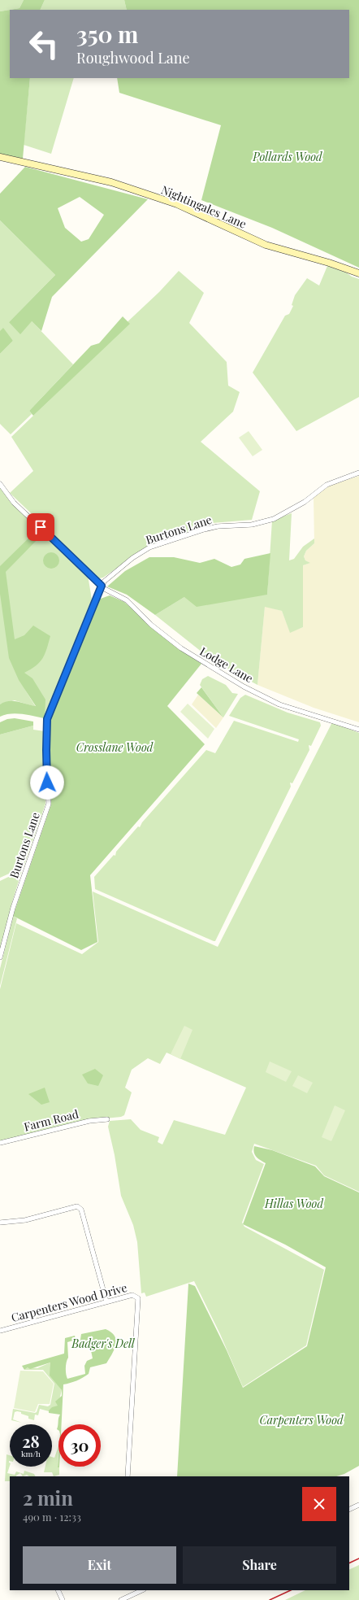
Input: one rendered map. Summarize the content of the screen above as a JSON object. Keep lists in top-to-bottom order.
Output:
{
  "streets": {
    "main road": ["Nightingales Lane"],
    "street": [
      "Burtons Lane",
      "Lodge Lane",
      "Farm Road",
      "Carpenters Wood Drive"
    ]
  },
  "crossings": [
    ["Burtons Lane", "Lodge Lane"]
  ],
  "parks": [
    "Pollards Wood",
    "Crosslane Wood",
    "Hillas Wood",
    "Badger's Dell",
    "Carpenters Wood"
  ],
  "page": {
    "turn": ["350 m", "Roughwood Lane"],
    "speed": "28 km/h",
    "limit": "30",
    "heading": ["2 min", "490 m · 12:33"],
    "buttons": ["Exit", "Share"]
  }
}
